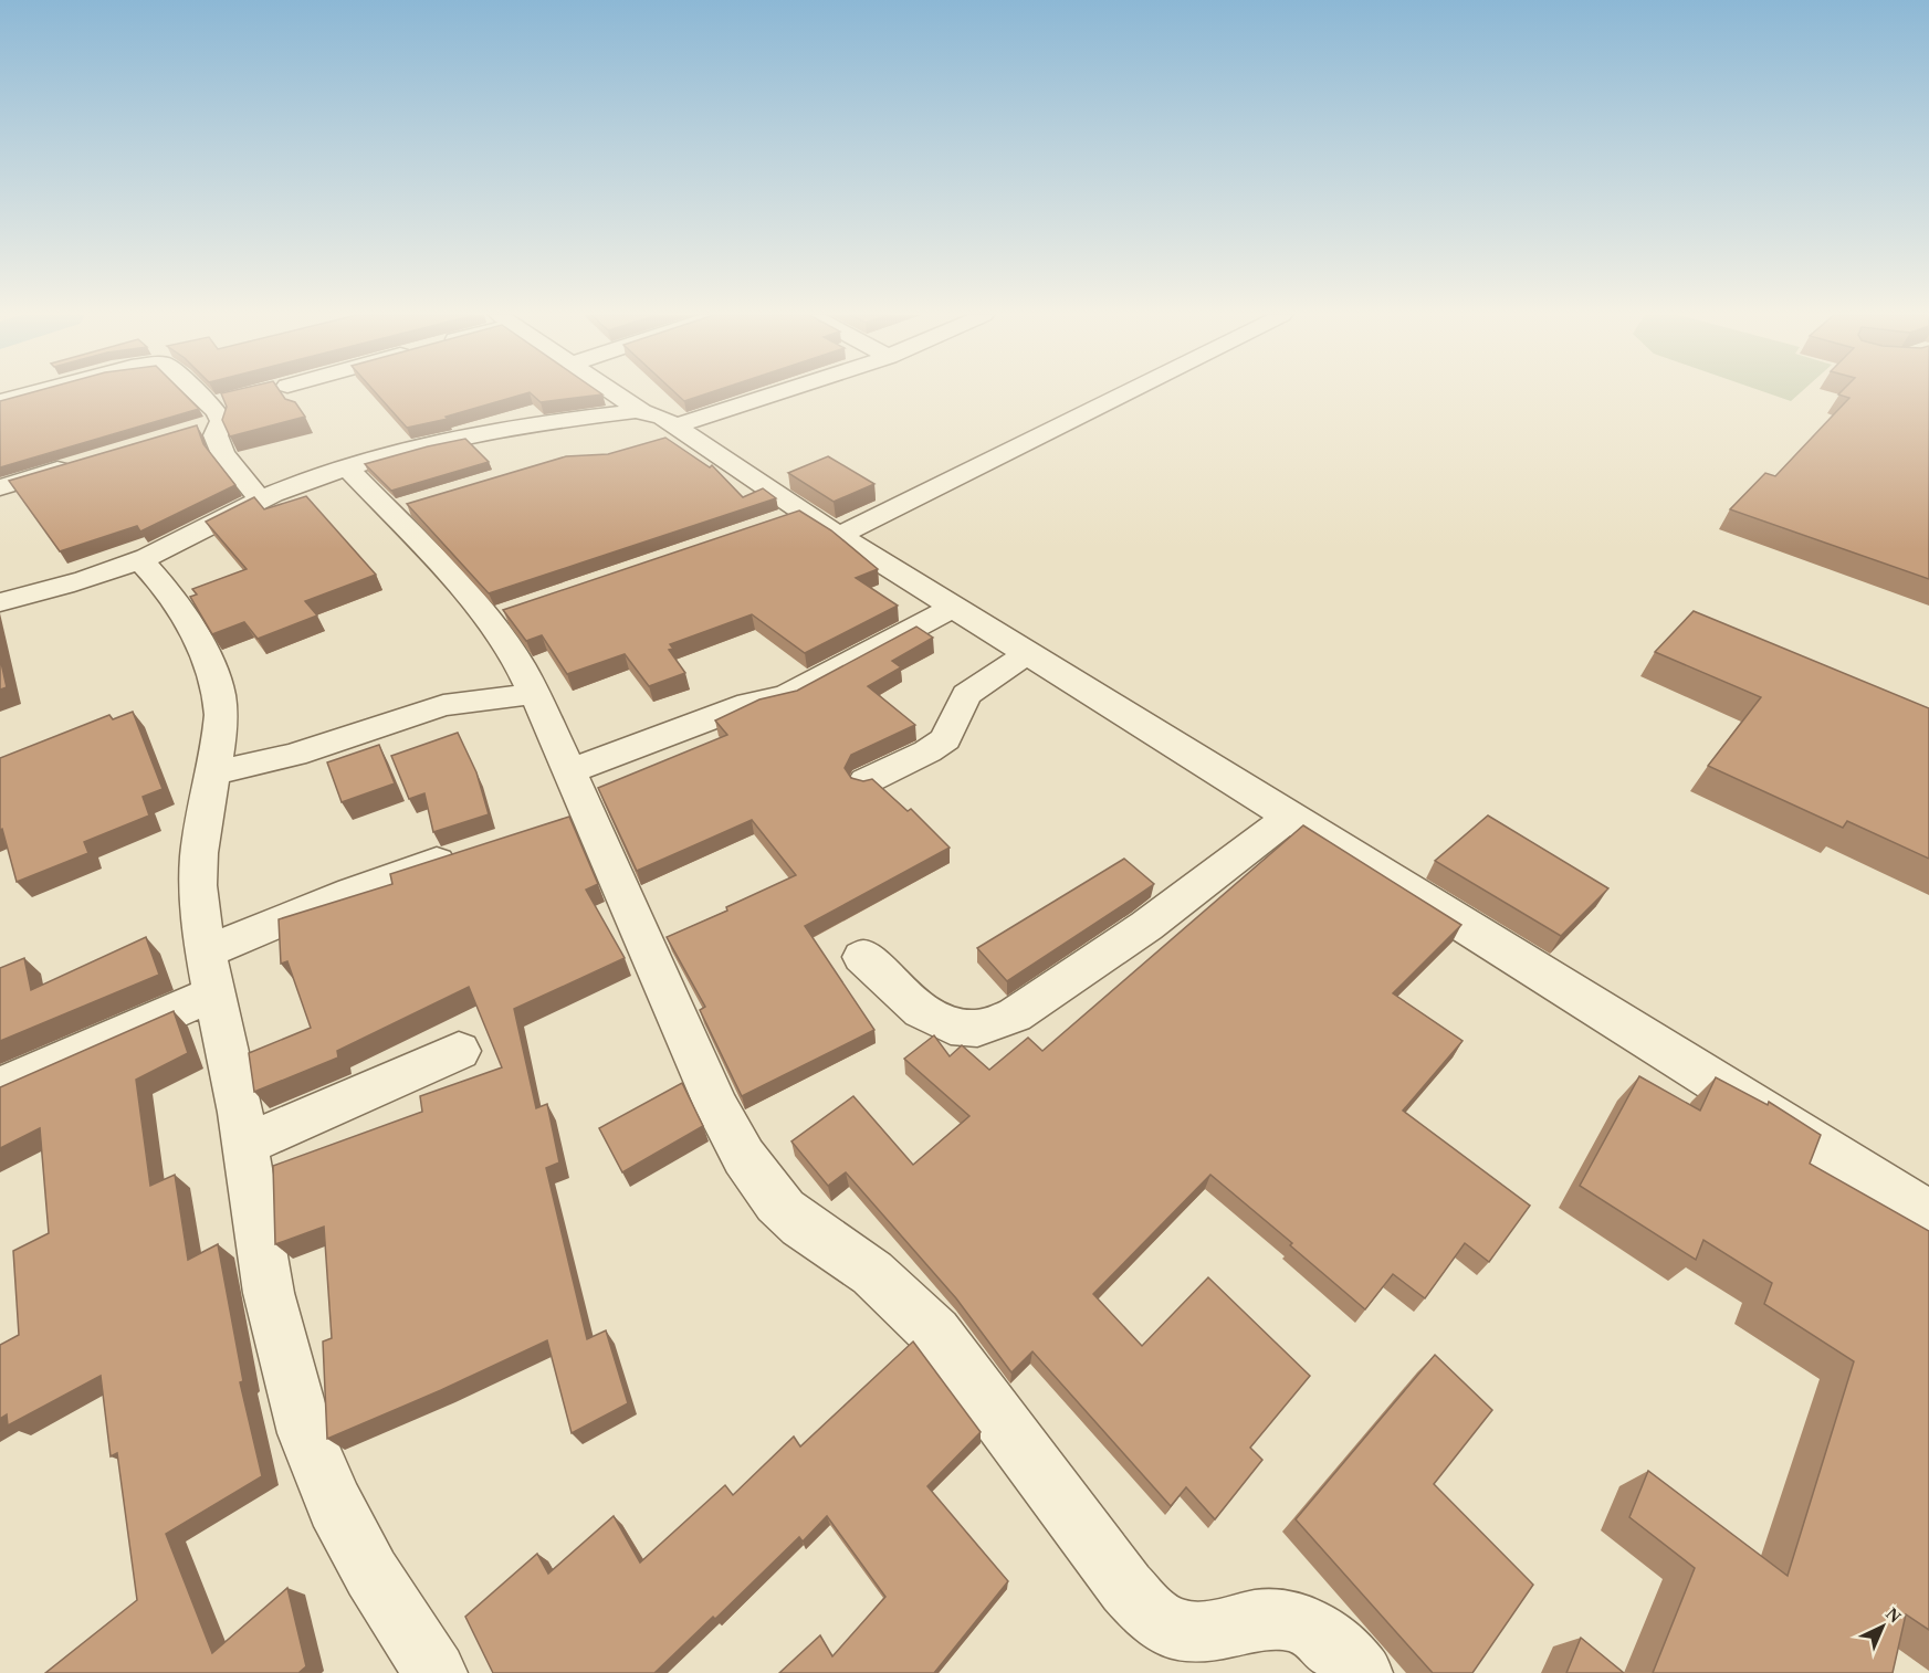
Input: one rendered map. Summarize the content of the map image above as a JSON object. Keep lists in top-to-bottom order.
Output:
{
  "north": "top right"
}
